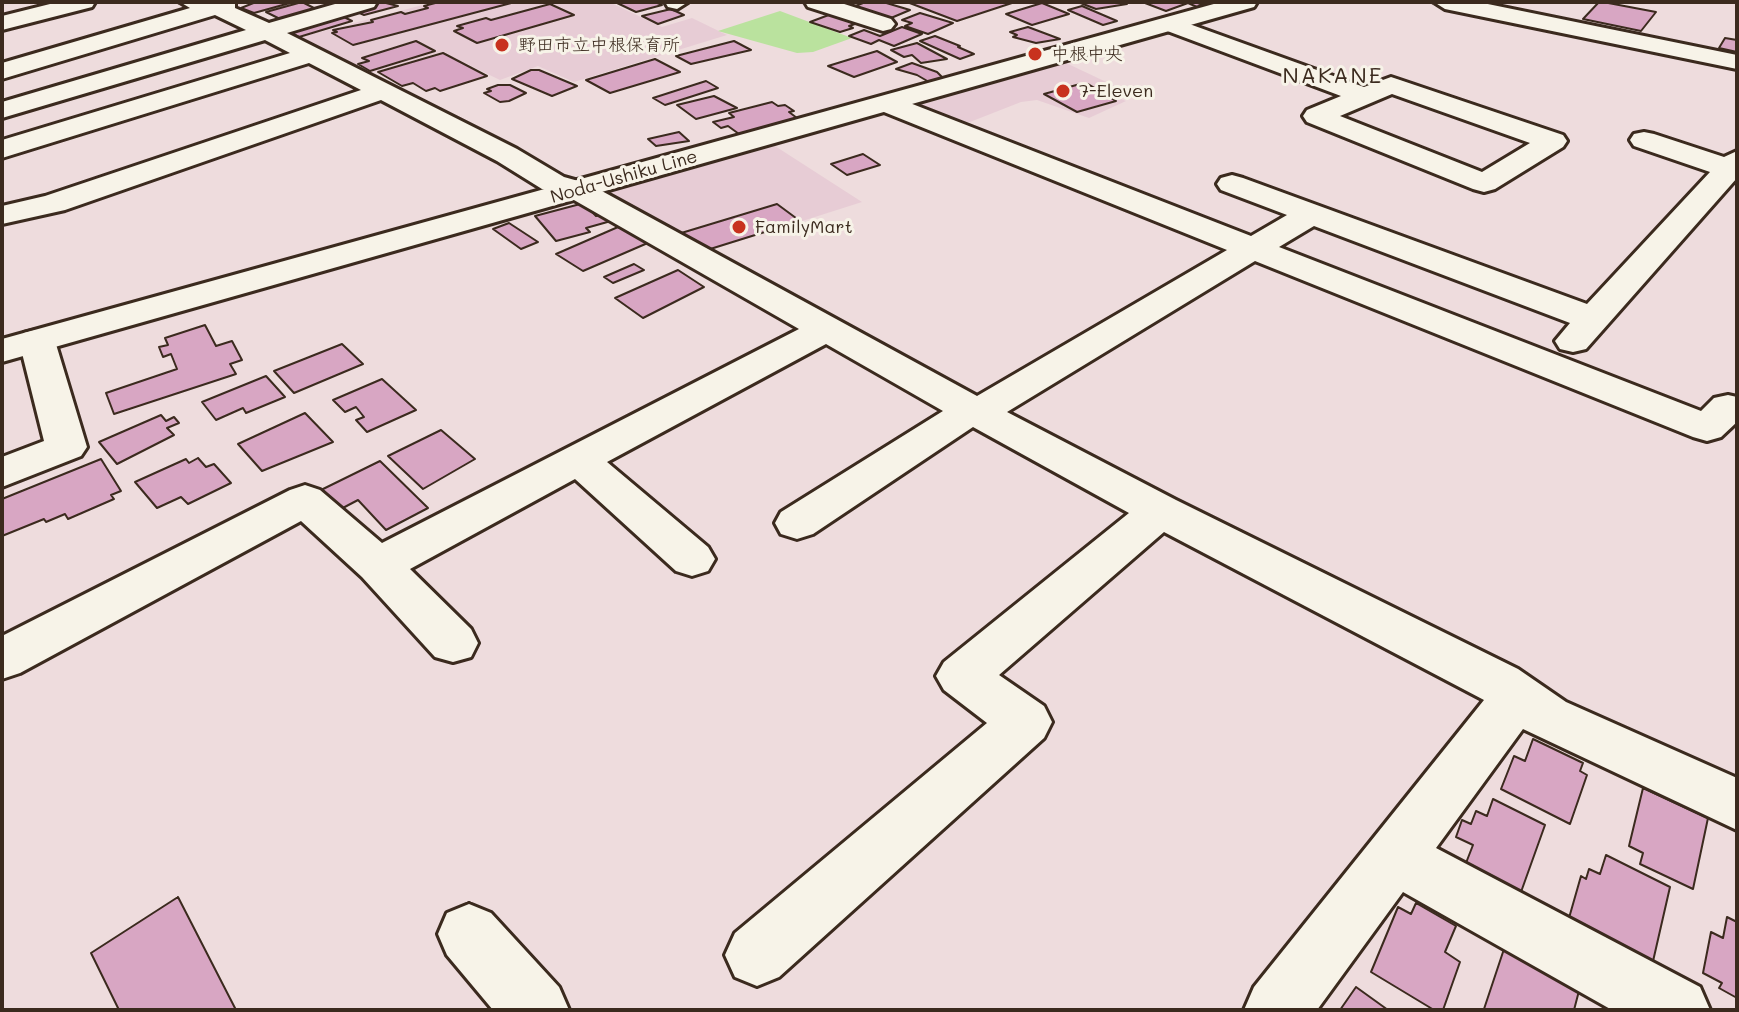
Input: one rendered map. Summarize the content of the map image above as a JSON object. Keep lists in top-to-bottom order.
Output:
{
  "streets": {
    "street": ["Noda-Ushiku Line"]
  },
  "districts": ["NAKANE"],
  "places": [
    "野田市立中根保育所",
    "中根中央",
    "7-Eleven",
    "FamilyMart"
  ]
}
